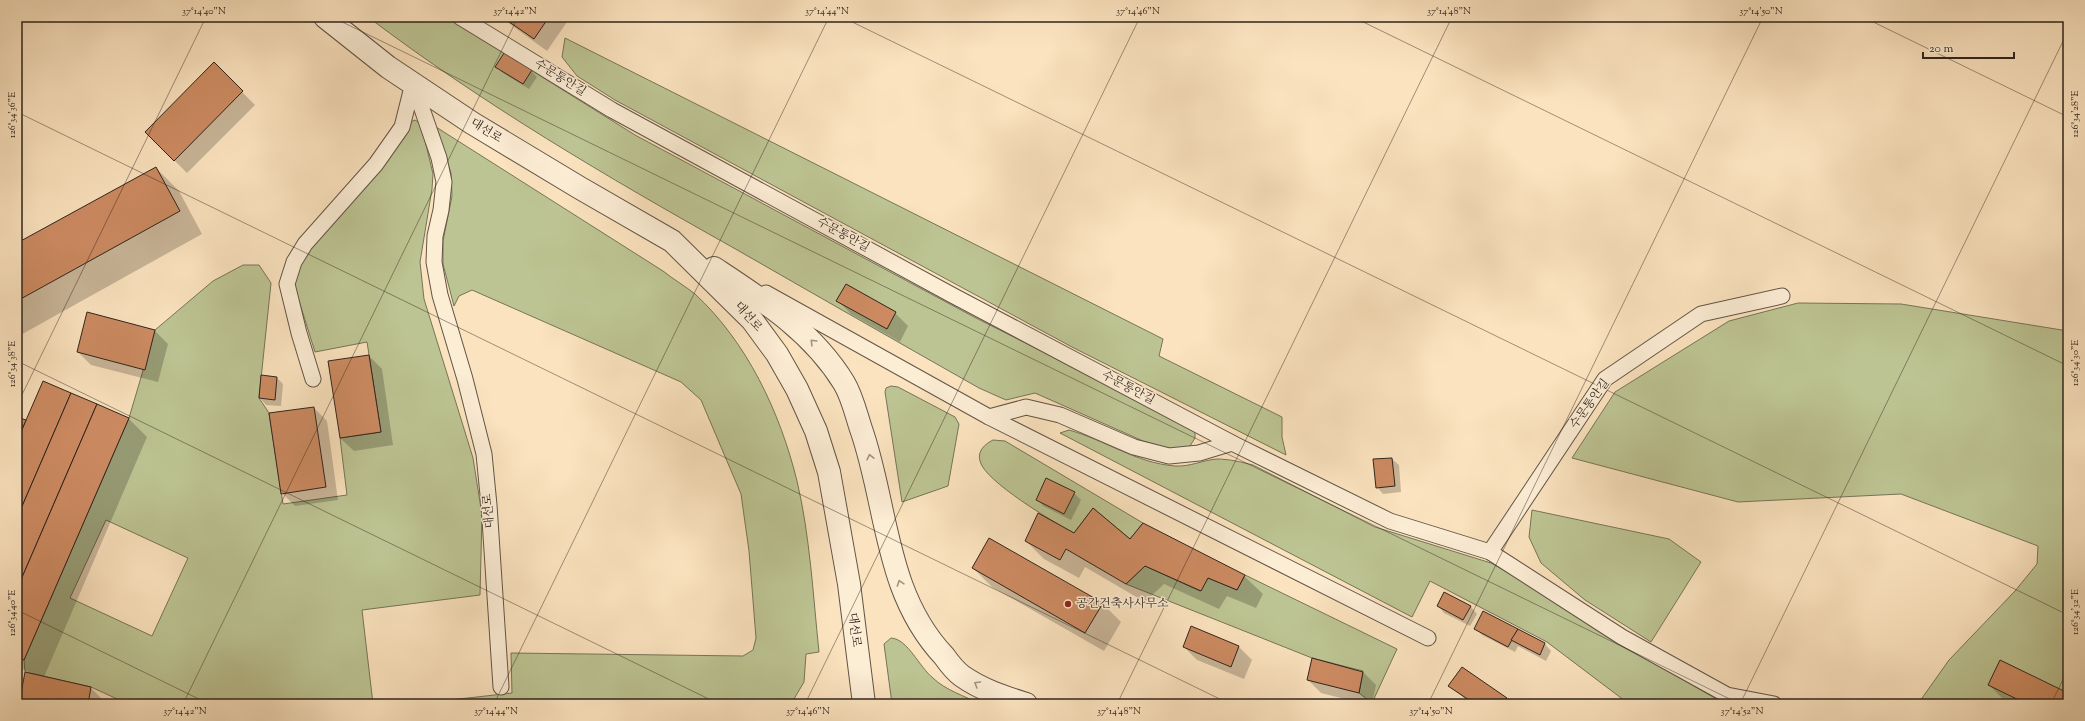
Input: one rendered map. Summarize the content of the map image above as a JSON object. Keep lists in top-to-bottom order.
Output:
{
  "streets": {
    "street": ["대선로"],
    "lane": ["수문통안길"]
  },
  "places": ["공간건축사사무소"],
  "scale_bar": "20 m",
  "coordinates": [
    "37°14'40\"N",
    "37°14'42\"N",
    "37°14'44\"N",
    "37°14'46\"N",
    "37°14'48\"N",
    "37°14'50\"N",
    "126°34'28\"E",
    "126°34'36\"E",
    "126°34'30\"E",
    "126°34'38\"E",
    "126°34'32\"E",
    "126°34'40\"E",
    "37°14'52\"N"
  ]
}
